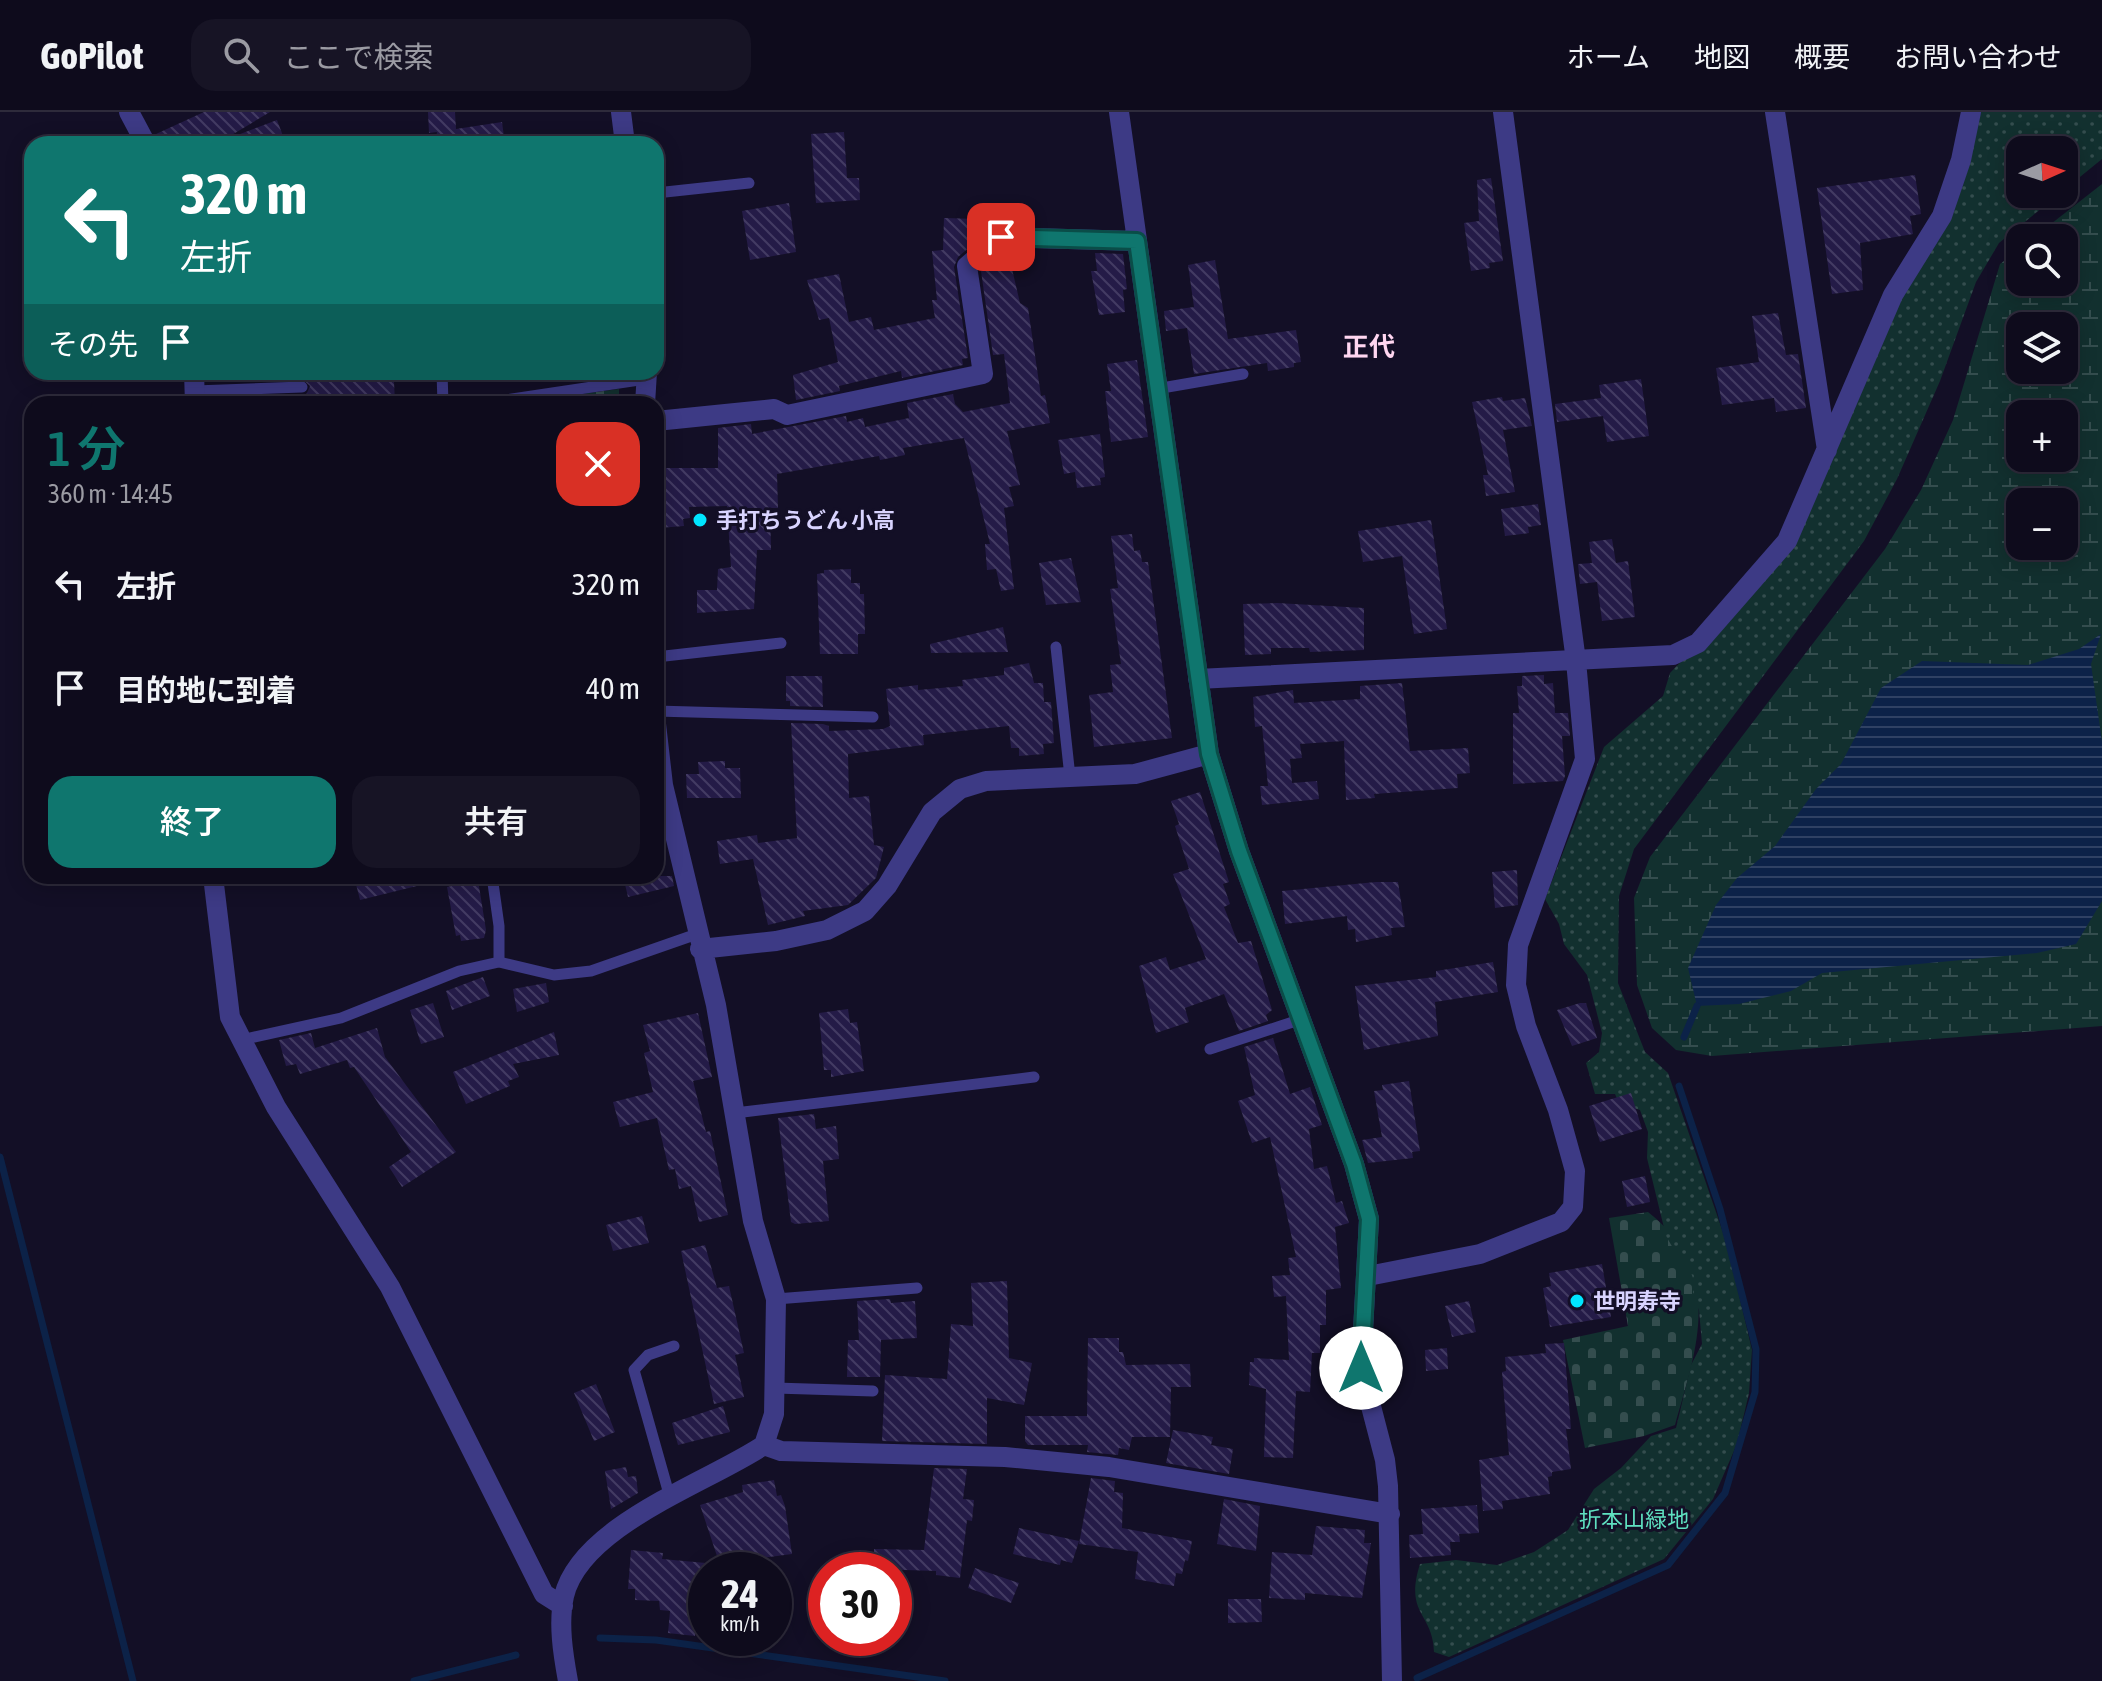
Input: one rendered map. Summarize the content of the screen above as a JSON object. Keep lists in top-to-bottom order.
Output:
{
  "districts": ["正代"],
  "parks": ["折本山緑地"],
  "places": ["手打ちうどん 小高", "世明寿寺"],
  "north": "right",
  "page": {
    "header": "GoPilot",
    "search": "ここで検索",
    "nav": [
      "ホーム",
      "地図",
      "概要",
      "お問い合わせ"
    ],
    "map_buttons": ["+", "−"],
    "turn": ["320 m", "左折"],
    "then": "その先",
    "heading": ["1 分", "360 m · 14:45"],
    "list": [
      {
        "name": "左折",
        "value": "320 m"
      },
      {
        "name": "目的地に到着",
        "value": "40 m"
      }
    ],
    "buttons": ["終了", "共有"],
    "speed": "24 km/h",
    "limit": "30"
  }
}
